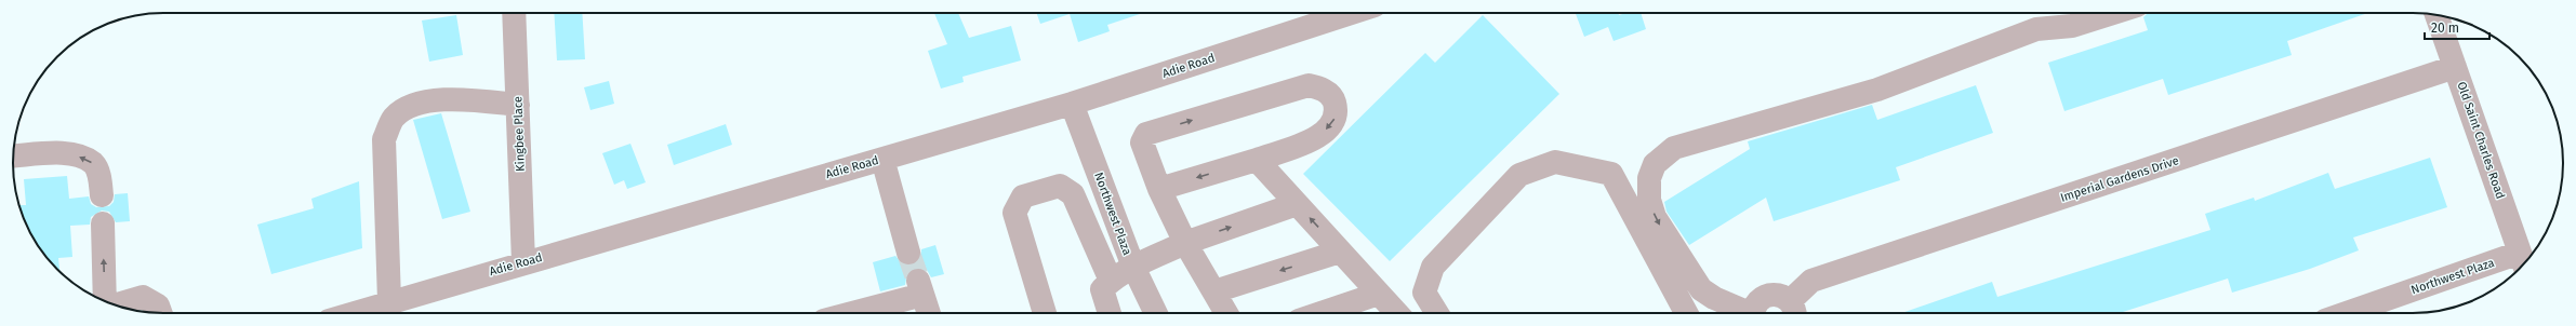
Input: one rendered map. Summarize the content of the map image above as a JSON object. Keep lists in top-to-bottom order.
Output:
{
  "streets": {
    "street": [
      "Adie Road",
      "Kingbee Place",
      "Old Saint Charles Road",
      "Imperial Gardens Drive",
      "Northwest Plaza"
    ]
  },
  "crossings": [
    ["Adie Road", "Kingbee Place"],
    ["Adie Road", "Northwest Plaza"],
    ["Old Saint Charles Road", "Imperial Gardens Drive"],
    ["Old Saint Charles Road", "Northwest Plaza"]
  ],
  "scale_bar": "20 m"
}
